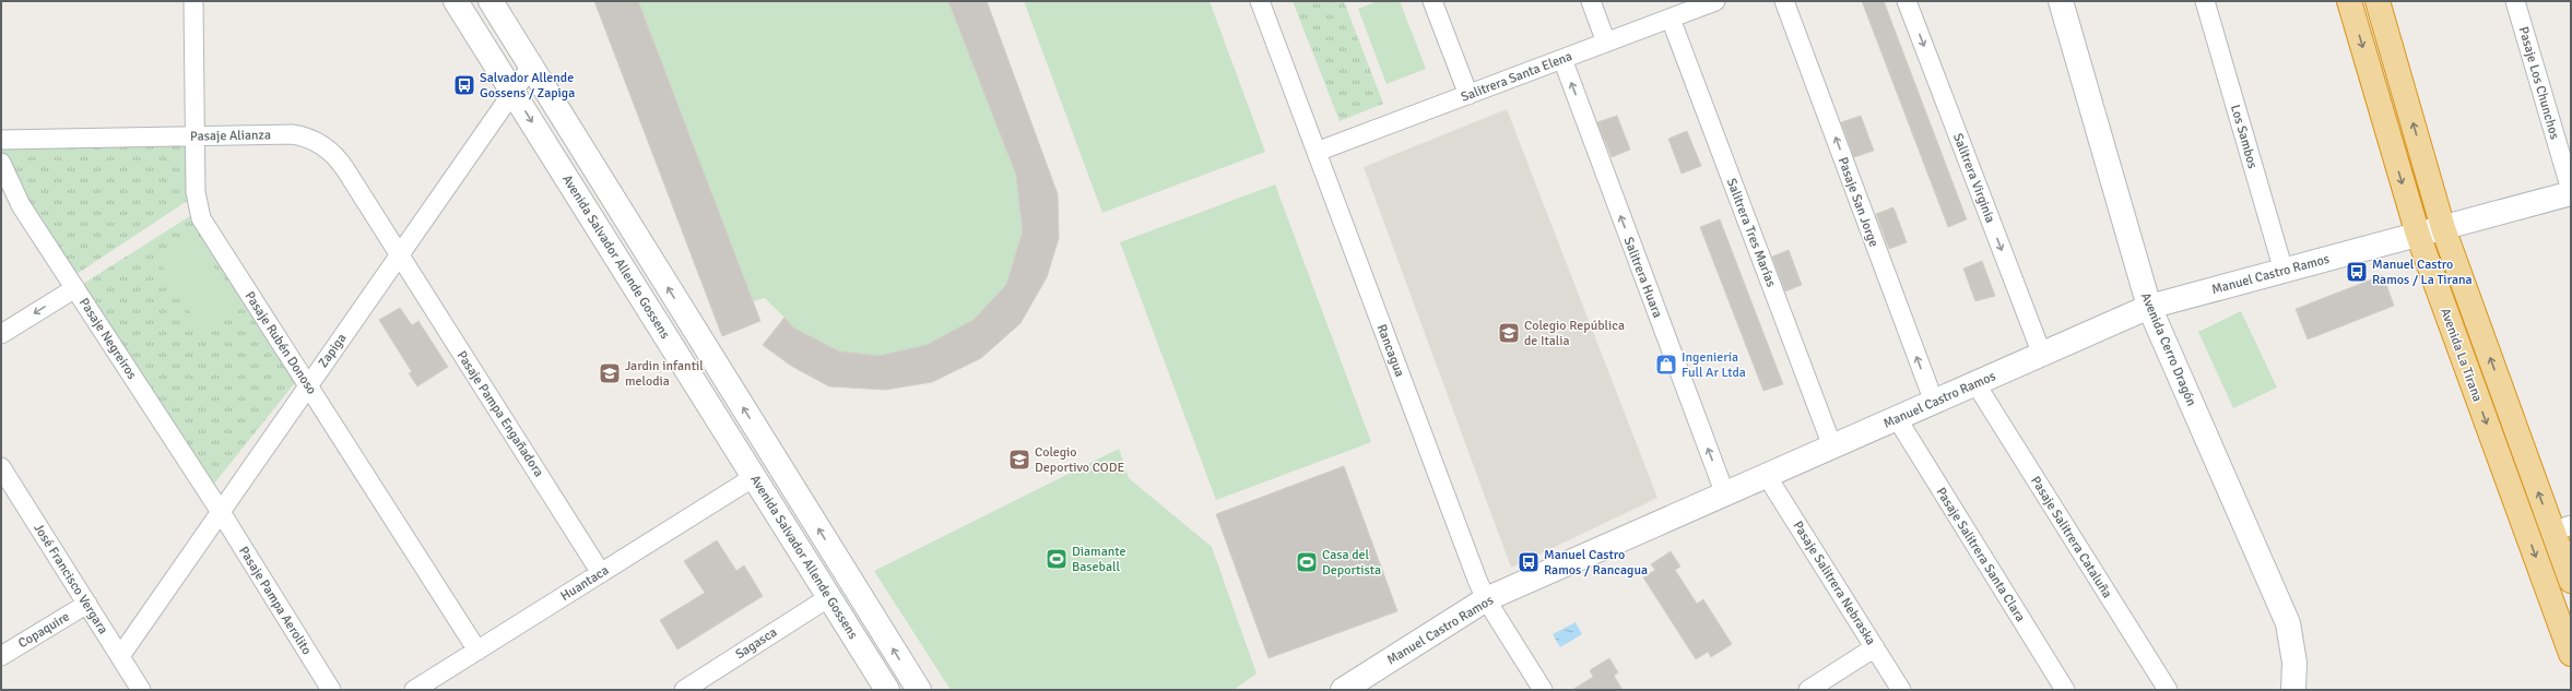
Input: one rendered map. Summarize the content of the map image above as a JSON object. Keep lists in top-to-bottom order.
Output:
{
  "streets": {
    "highway": ["Avenida La Tirana"],
    "street": [
      "Salitrera Santa Elena",
      "Pasaje Los Chunchos",
      "Pasaje Alianza",
      "Los Sambos",
      "Salitrera Virginia",
      "Pasaje San Jorge",
      "Salitrera Tres Marías",
      "Avenida Salvador Allende Gossens",
      "Manuel Castro Ramos",
      "Salitrera Huara",
      "Pasaje Negreiros",
      "Pasaje Rubén Donoso",
      "Avenida Cerro Dragón",
      "Zapiga",
      "Rancagua",
      "Pasaje Pampa Engañadora",
      "Pasaje Salitrera Cataluña",
      "Pasaje Salitrera Santa Clara",
      "José Francisco Vergara",
      "Huantaca",
      "Pasaje Salitrera Nebraska",
      "Pasaje Pampa Aerolito",
      "Copaquire",
      "Sagasca"
    ]
  },
  "crossings": [
    ["Salitrera Santa Elena", "Salitrera Tres Marías"],
    ["Salitrera Santa Elena", "Salitrera Huara"],
    ["Salitrera Santa Elena", "Rancagua"],
    ["Pasaje Los Chunchos", "Manuel Castro Ramos"],
    ["Pasaje Alianza", "Pasaje Rubén Donoso"],
    ["Pasaje Alianza", "Zapiga"],
    ["Pasaje Alianza", "Pasaje Pampa Engañadora"],
    ["Los Sambos", "Manuel Castro Ramos"],
    ["Salitrera Virginia", "Manuel Castro Ramos"],
    ["Pasaje San Jorge", "Manuel Castro Ramos"],
    ["Salitrera Tres Marías", "Manuel Castro Ramos"],
    ["Avenida Salvador Allende Gossens", "Zapiga"],
    ["Avenida Salvador Allende Gossens", "Huantaca"],
    ["Avenida Salvador Allende Gossens", "Sagasca"],
    ["Manuel Castro Ramos", "Salitrera Huara"],
    ["Manuel Castro Ramos", "Avenida Cerro Dragón"],
    ["Manuel Castro Ramos", "Rancagua"],
    ["Manuel Castro Ramos", "Avenida La Tirana"],
    ["Manuel Castro Ramos", "Pasaje Salitrera Cataluña"],
    ["Manuel Castro Ramos", "Pasaje Salitrera Santa Clara"],
    ["Manuel Castro Ramos", "Pasaje Salitrera Nebraska"],
    ["Pasaje Negreiros", "Zapiga"],
    ["Pasaje Negreiros", "Pasaje Pampa Aerolito"],
    ["Pasaje Rubén Donoso", "Zapiga"],
    ["Pasaje Rubén Donoso", "Huantaca"],
    ["Zapiga", "Pasaje Pampa Engañadora"],
    ["Zapiga", "José Francisco Vergara"],
    ["Zapiga", "Pasaje Pampa Aerolito"],
    ["Pasaje Pampa Engañadora", "Huantaca"],
    ["José Francisco Vergara", "Copaquire"]
  ],
  "one_way": ["Salitrera Virginia", "Pasaje San Jorge", "Salitrera Huara"],
  "places": {
    "bus stop": ["Salvador Allende Gossens / Zapiga", "Manuel Castro Ramos / La Tirana", "Manuel Castro Ramos / Rancagua"],
    "school or university": ["Colegio República de Italia", "Jardin infantil melodia", "Colegio Deportivo CODE"],
    "shop": ["Ingeniería Full Ar Ltda"],
    "sports": ["Diamante Baseball", "Casa del Deportista"]
  }
}
